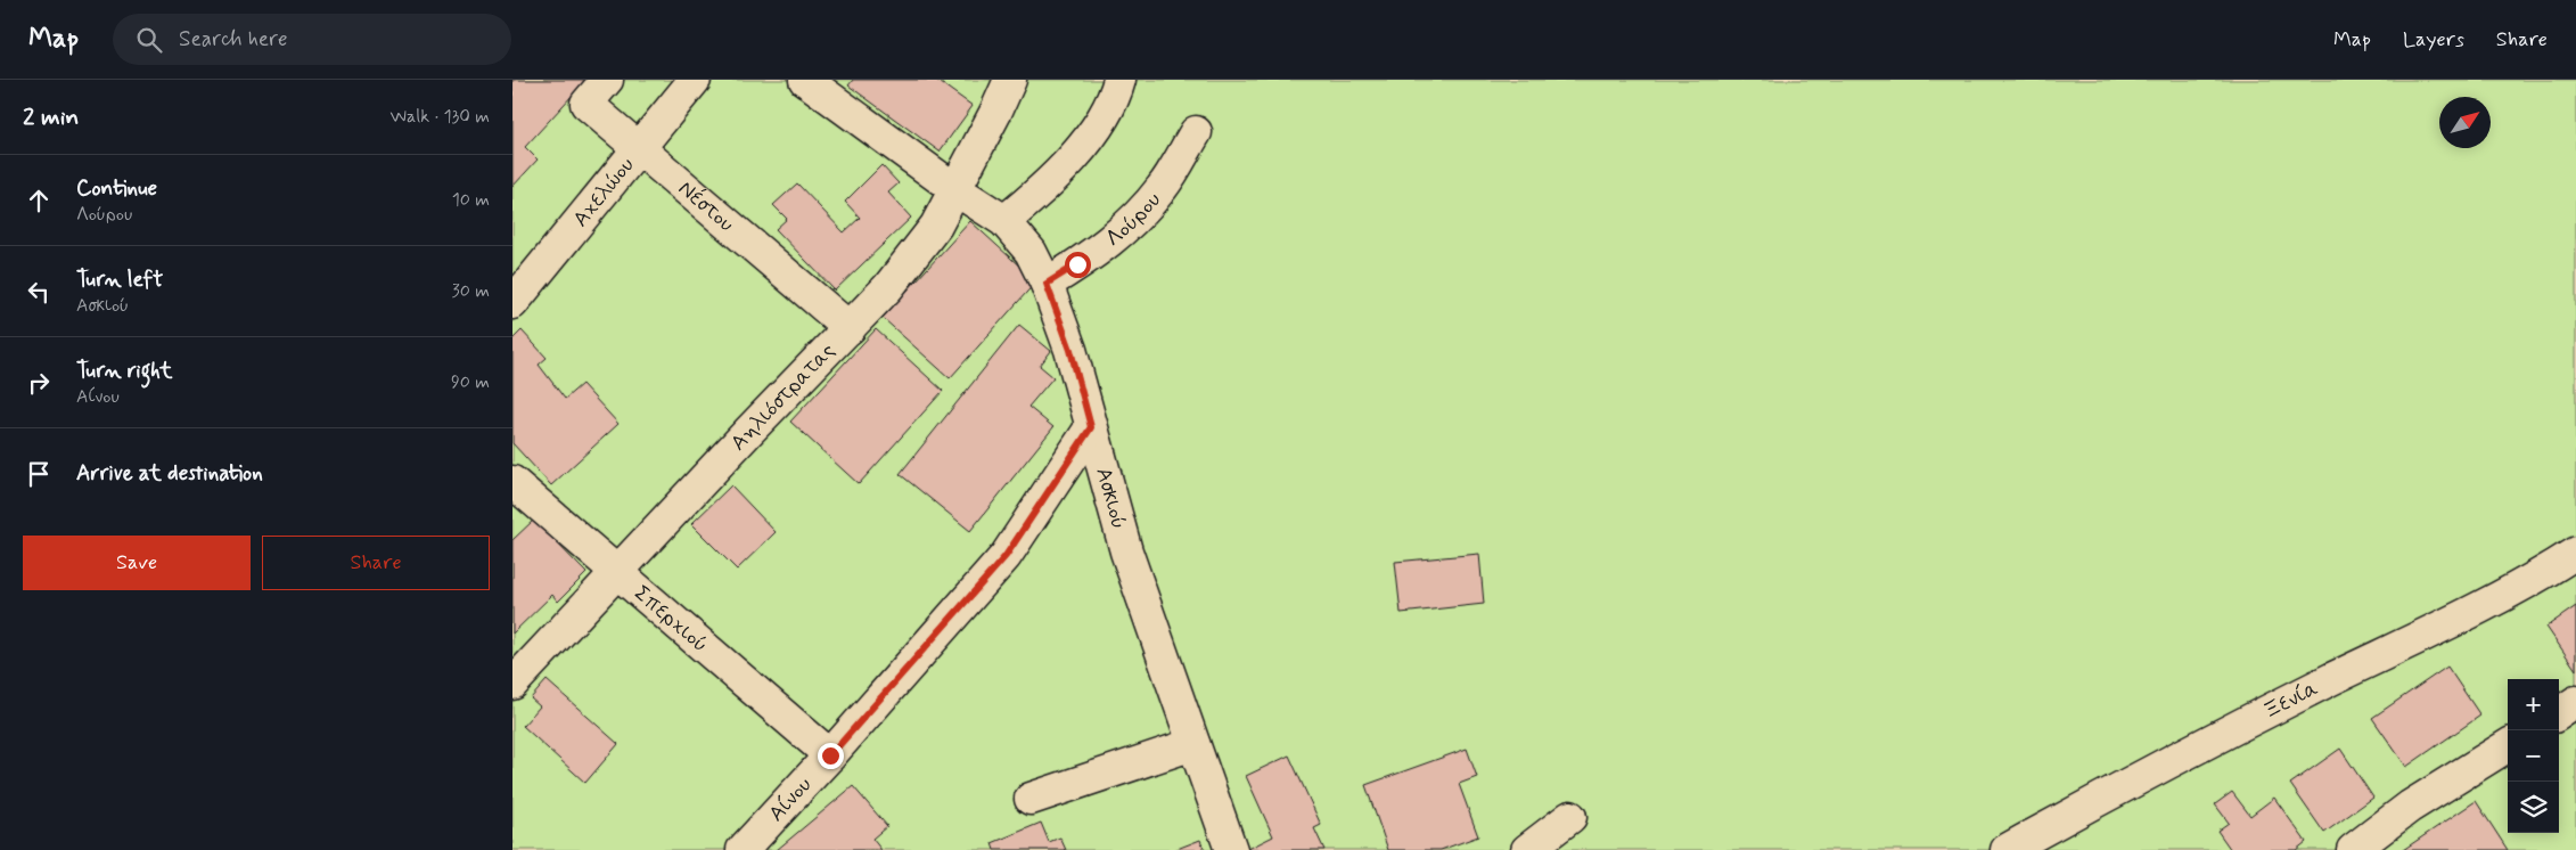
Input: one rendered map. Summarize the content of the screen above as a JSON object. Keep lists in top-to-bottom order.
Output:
{
  "streets": {
    "street": [
      "Αχελώου",
      "Νέστου",
      "Λούρου",
      "Αηλιόστρατας",
      "Ασκιού",
      "Σπερχιού",
      "Ξενία",
      "Αίνου"
    ]
  },
  "crossings": [
    ["Αχελώου", "Νέστου"],
    ["Νέστου", "Αηλιόστρατας"],
    ["Λούρου", "Ασκιού"],
    ["Αηλιόστρατας", "Ασκιού"],
    ["Αηλιόστρατας", "Σπερχιού"],
    ["Ασκιού", "Αίνου"],
    ["Σπερχιού", "Αίνου"]
  ],
  "north": "top right",
  "page": {
    "header": "Map",
    "search": "Search here",
    "nav": ["Map", "Layers", "Share"],
    "heading": ["2 min", "Walk · 130 m"],
    "list": [
      ["Continue", "Λούρου", "10 m"],
      ["Turn left", "Ασκιού", "30 m"],
      ["Turn right", "Αίνου", "90 m"],
      "Arrive at destination"
    ],
    "buttons": ["Save", "Share"],
    "map_buttons": ["+", "−"]
  }
}
